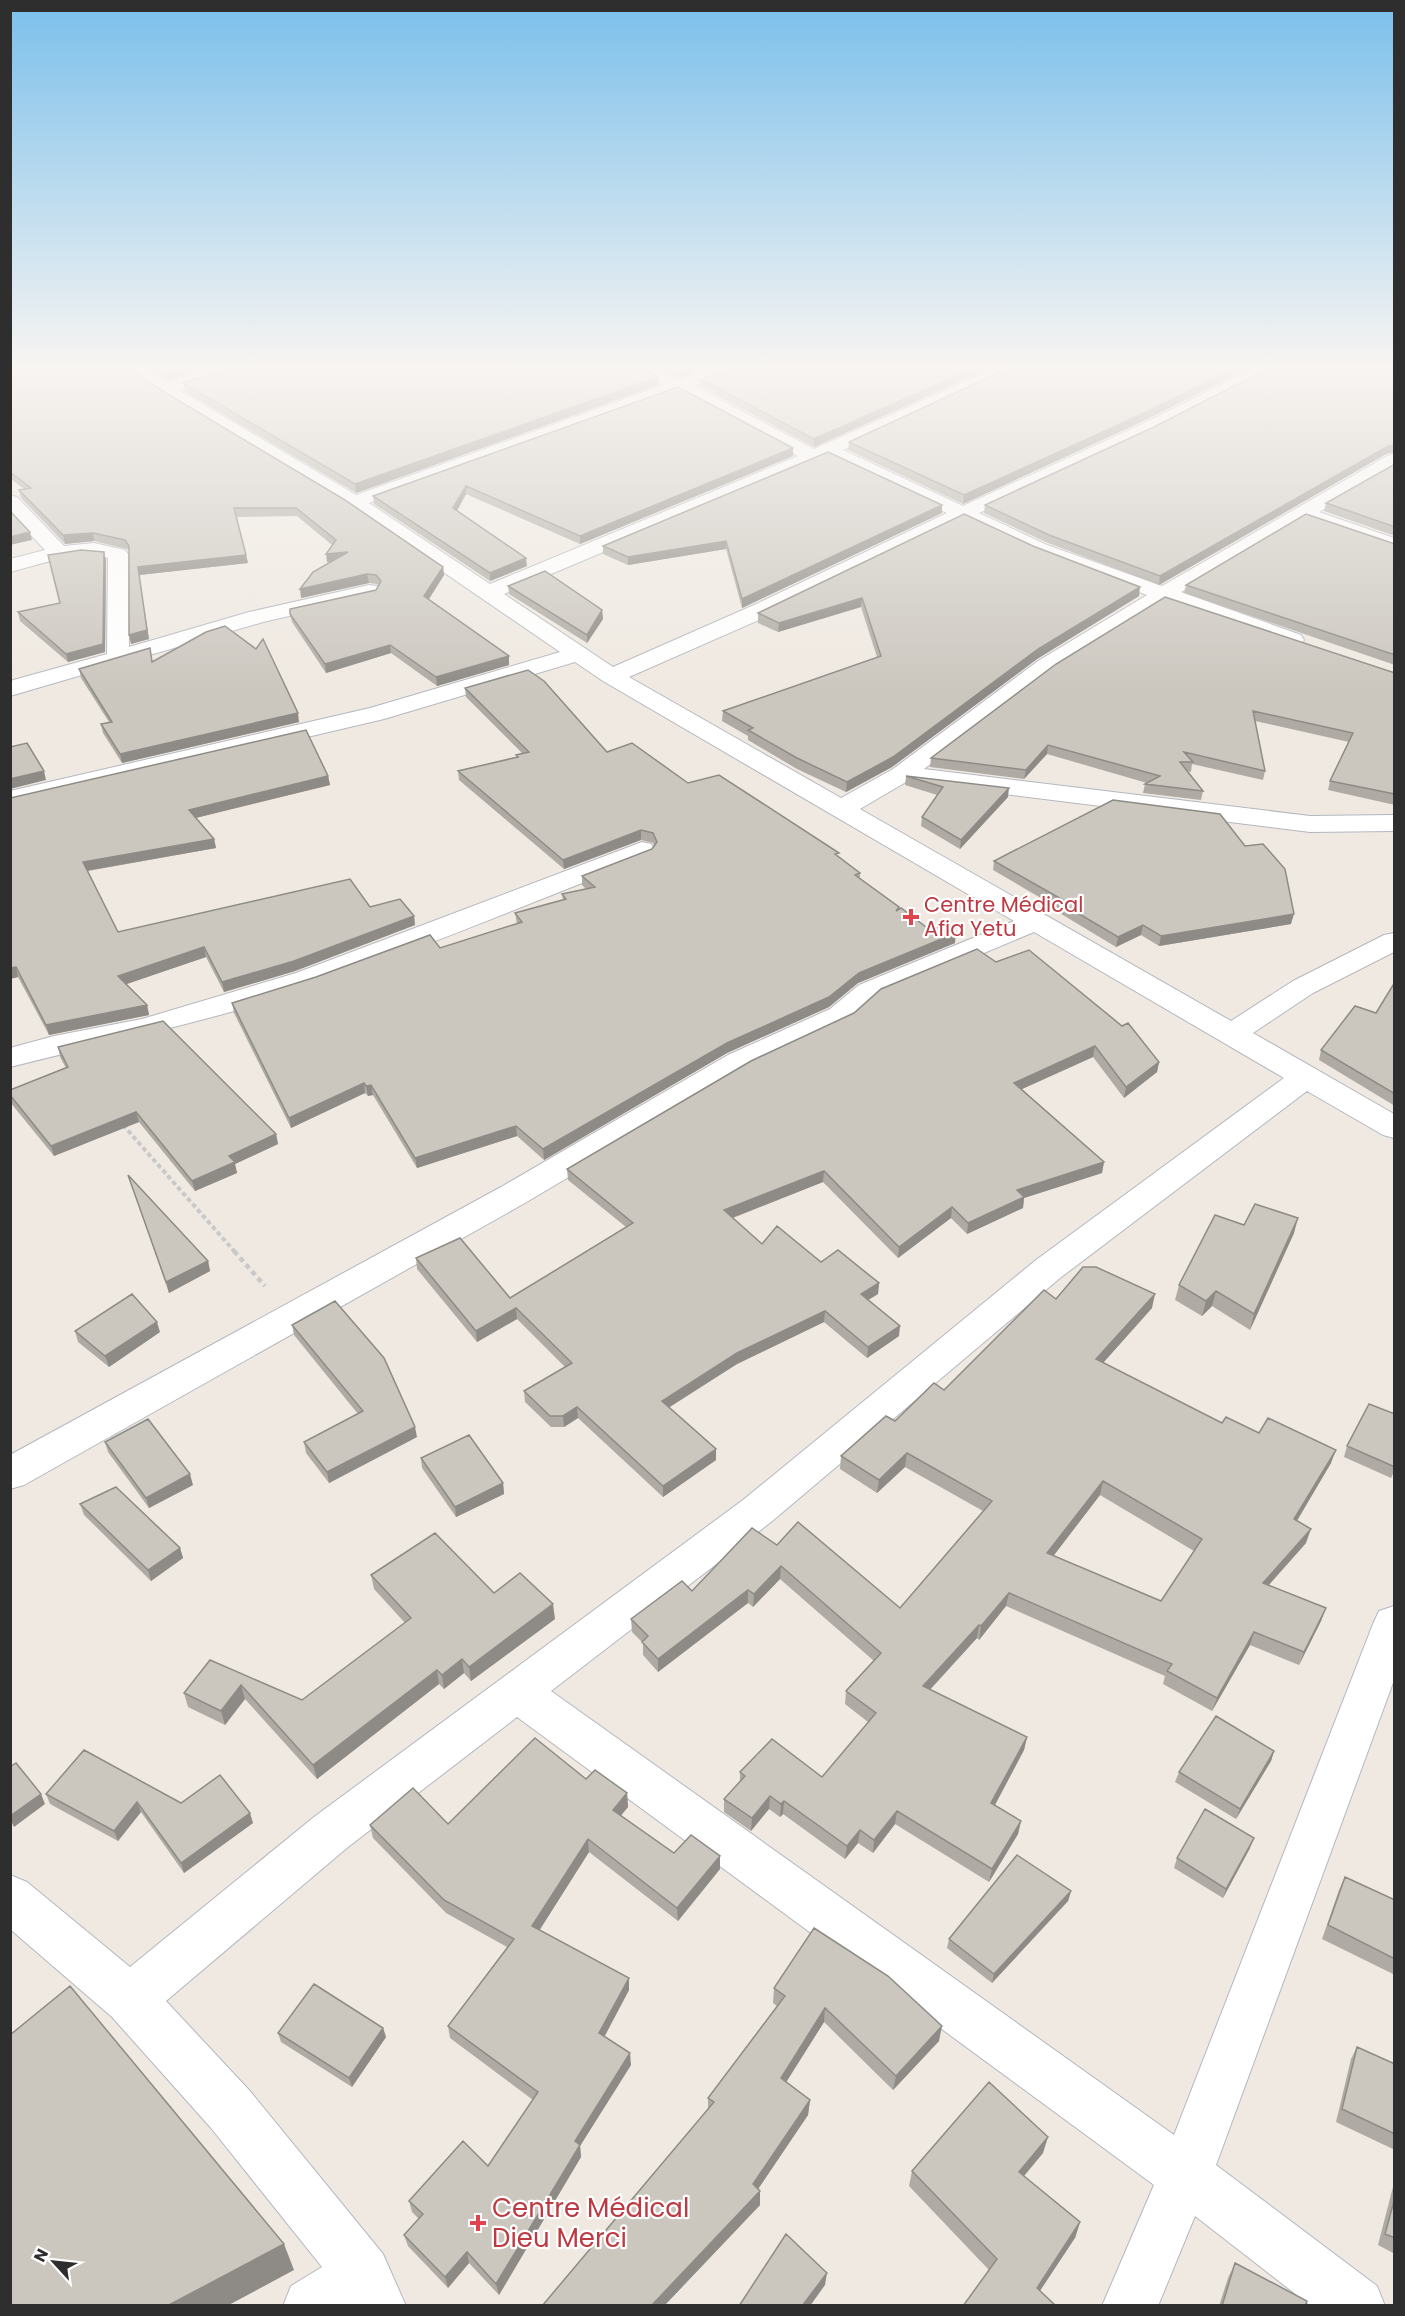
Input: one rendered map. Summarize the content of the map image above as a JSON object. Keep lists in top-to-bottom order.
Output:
{
  "places": {
    "health": ["Centre Médical Afia Yetu", "Centre Médical Dieu Merci"]
  },
  "north": "top left"
}
